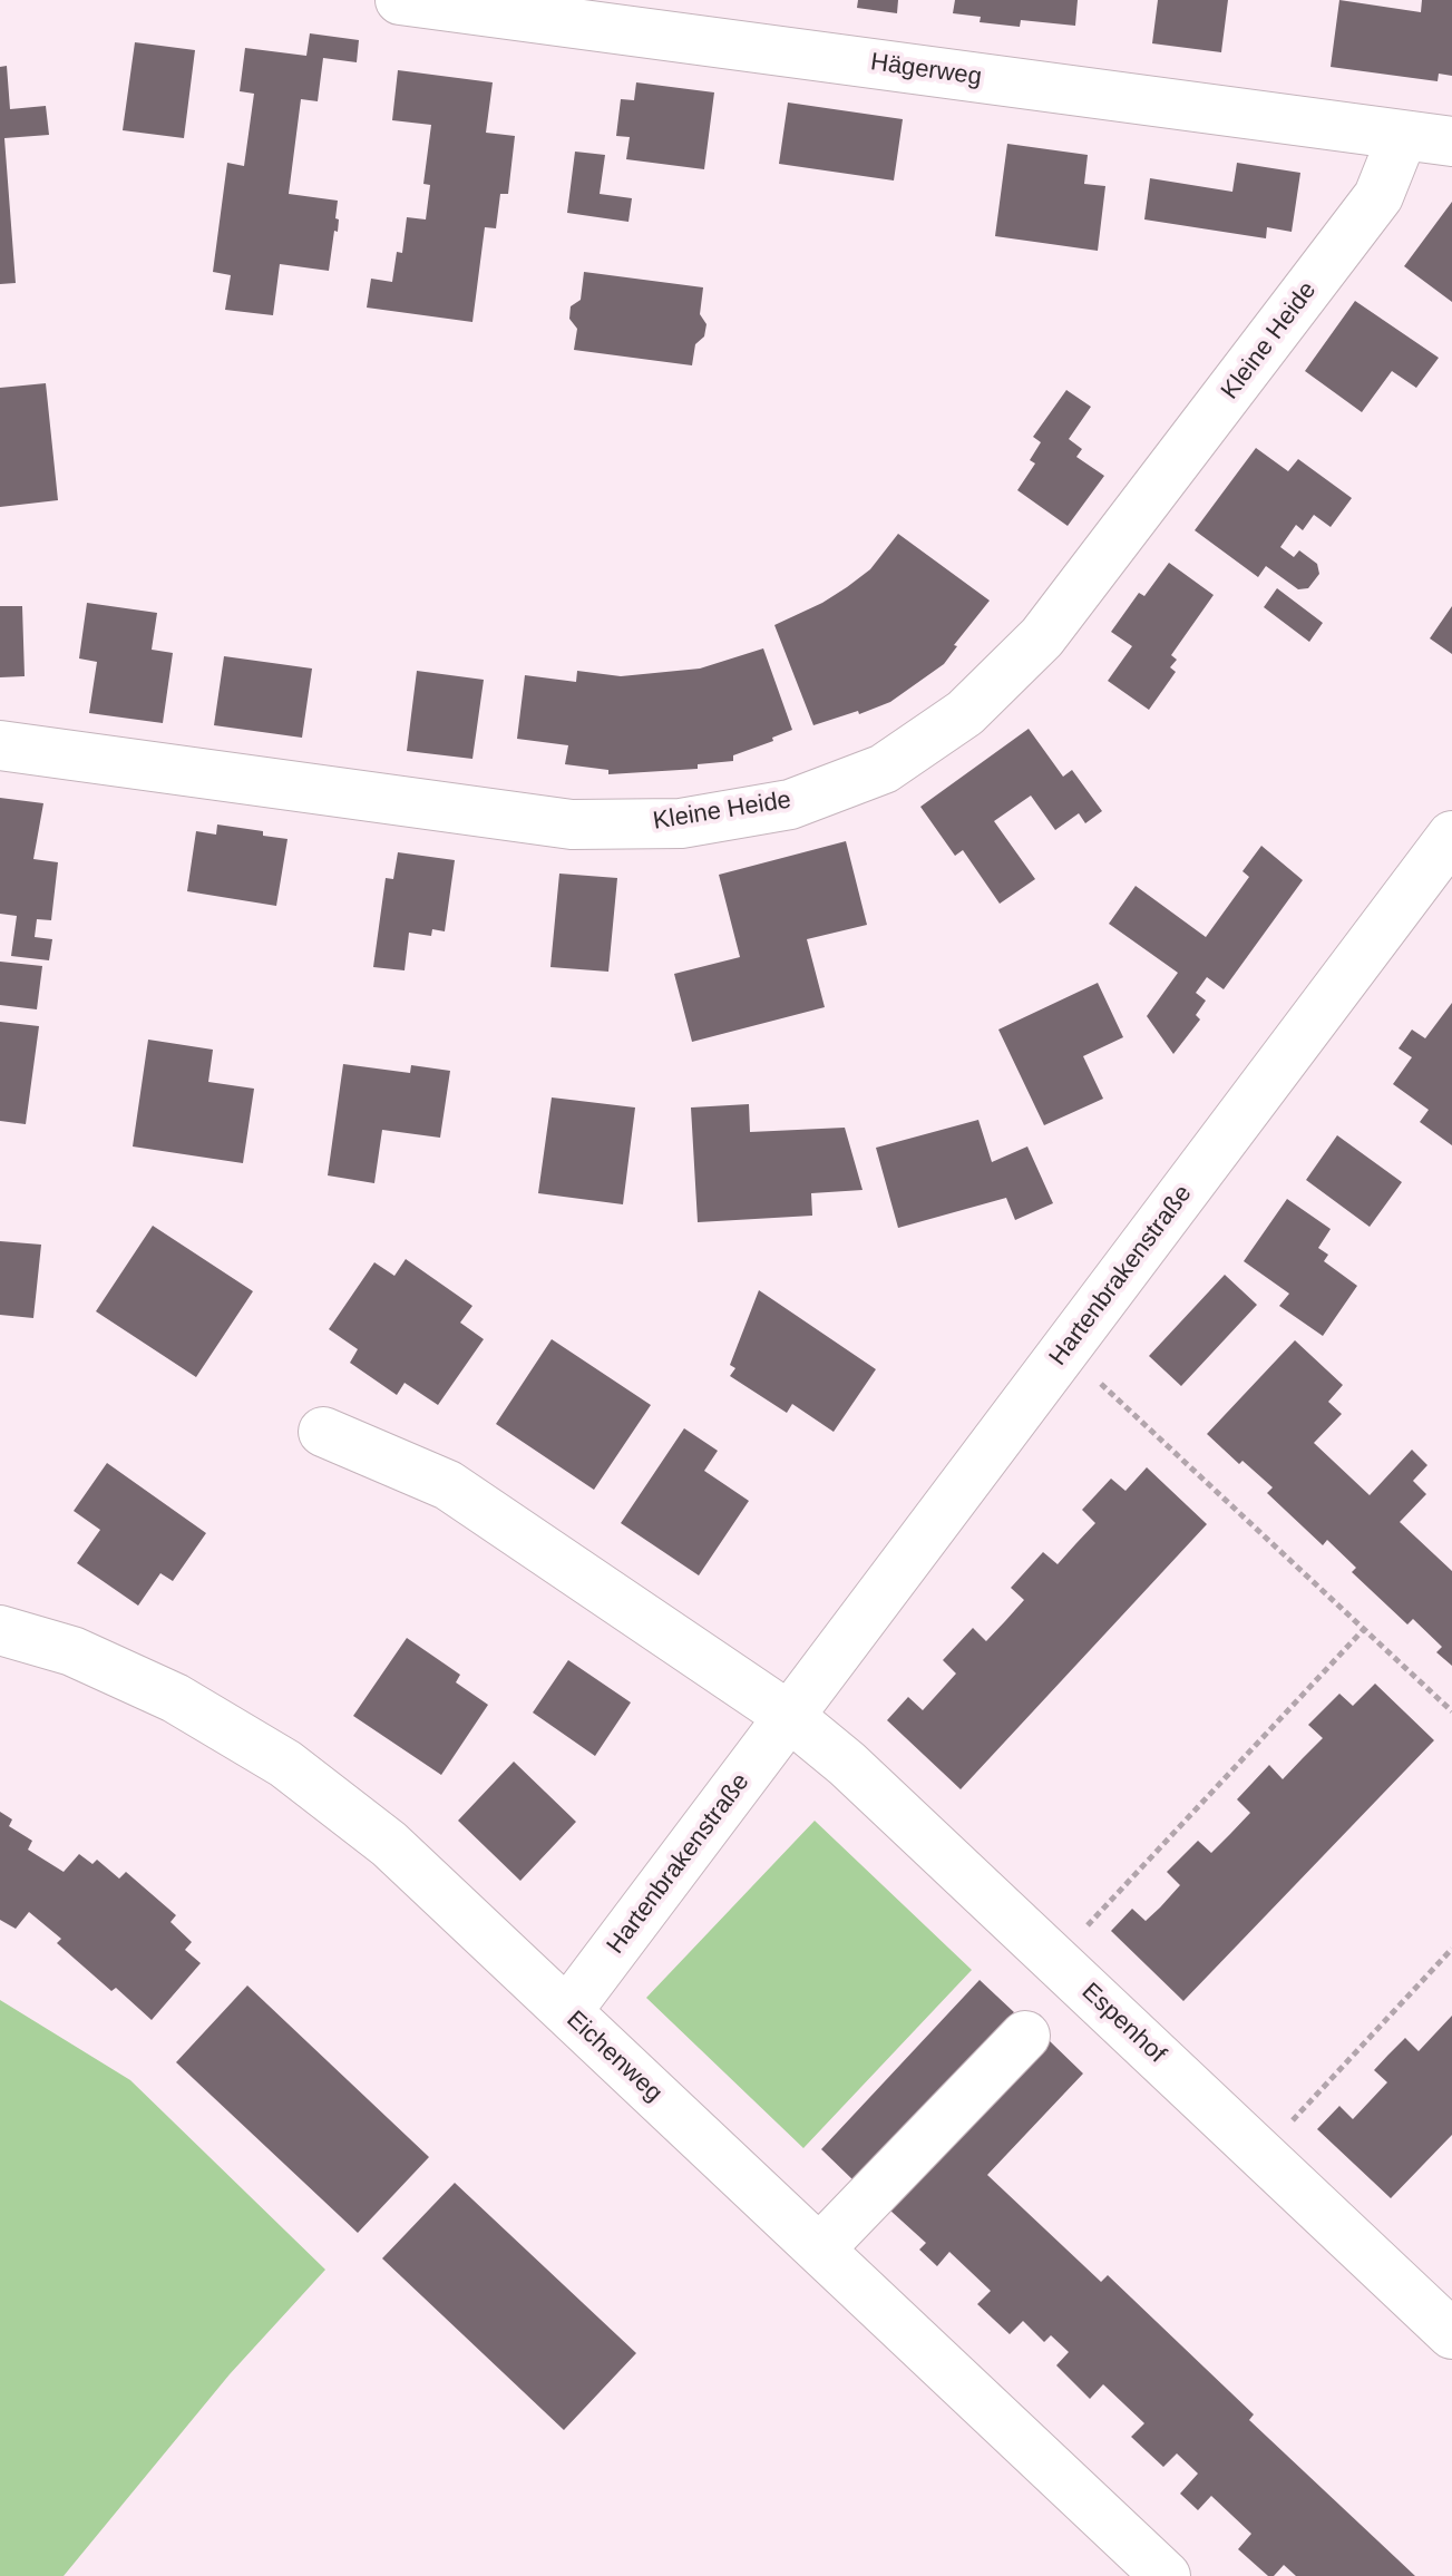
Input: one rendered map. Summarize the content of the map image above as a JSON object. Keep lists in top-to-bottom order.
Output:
{
  "streets": {
    "street": [
      "Hägerweg",
      "Kleine Heide",
      "Hartenbrakenstraße",
      "Espenhof",
      "Eichenweg"
    ]
  },
  "crossings": [
    ["Hägerweg", "Kleine Heide"],
    ["Hartenbrakenstraße", "Espenhof"],
    ["Hartenbrakenstraße", "Eichenweg"]
  ]
}
